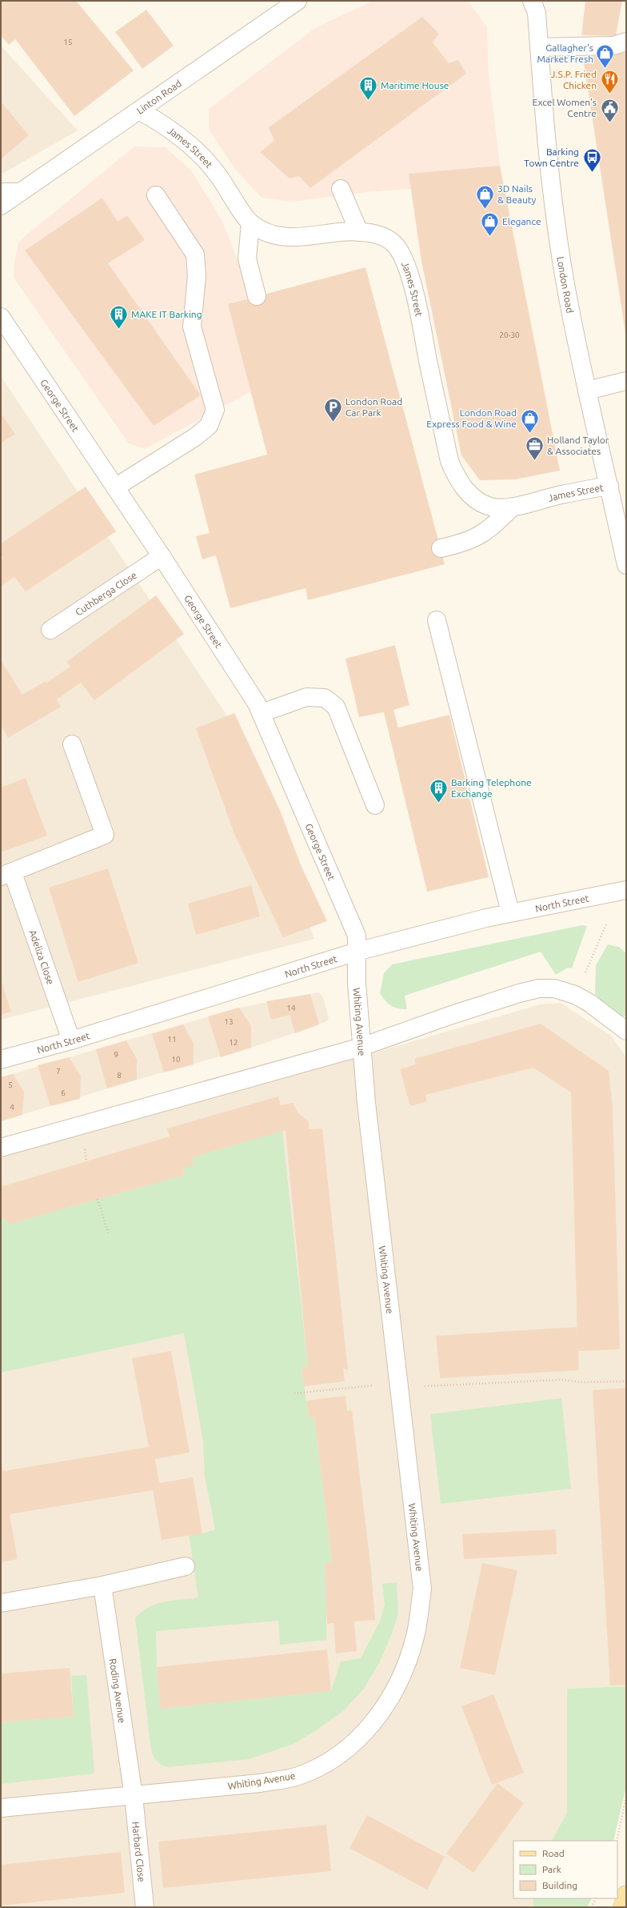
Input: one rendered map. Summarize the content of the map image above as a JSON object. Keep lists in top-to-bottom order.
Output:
{
  "streets": {
    "street": [
      "Linton Road",
      "James Street",
      "London Road",
      "George Street",
      "Cuthberga Close",
      "North Street",
      "Adeliza Close",
      "Whiting Avenue",
      "Roding Avenue",
      "Harbard Close"
    ]
  },
  "crossings": [
    ["Linton Road", "James Street"],
    ["James Street", "London Road"],
    ["George Street", "Cuthberga Close"],
    ["George Street", "North Street"],
    ["George Street", "Whiting Avenue"],
    ["North Street", "Adeliza Close"],
    ["North Street", "Whiting Avenue"],
    ["Whiting Avenue", "Roding Avenue"],
    ["Whiting Avenue", "Harbard Close"],
    ["Roding Avenue", "Harbard Close"]
  ],
  "places": {
    "shop": [
      "Gallagher's Market Fresh",
      "3D Nails & Beauty",
      "Elegance",
      "London Road Express Food & Wine"
    ],
    "restaurant": ["J.S.P. Fried Chicken"],
    "building": ["Maritime House", "MAKE IT Barking", "Barking Telephone Exchange"],
    "public building": ["Excel Women's Centre"],
    "bus stop": ["Barking Town Centre"],
    "parking": ["London Road Car Park"],
    "office": ["Holland Taylor & Associates"]
  },
  "house_numbers": [
    "15",
    "20-30",
    "14",
    "13",
    "11",
    "12",
    "9",
    "10",
    "7",
    "8",
    "5",
    "6",
    "4"
  ],
  "legend": ["Road", "Park", "Building"]
}
